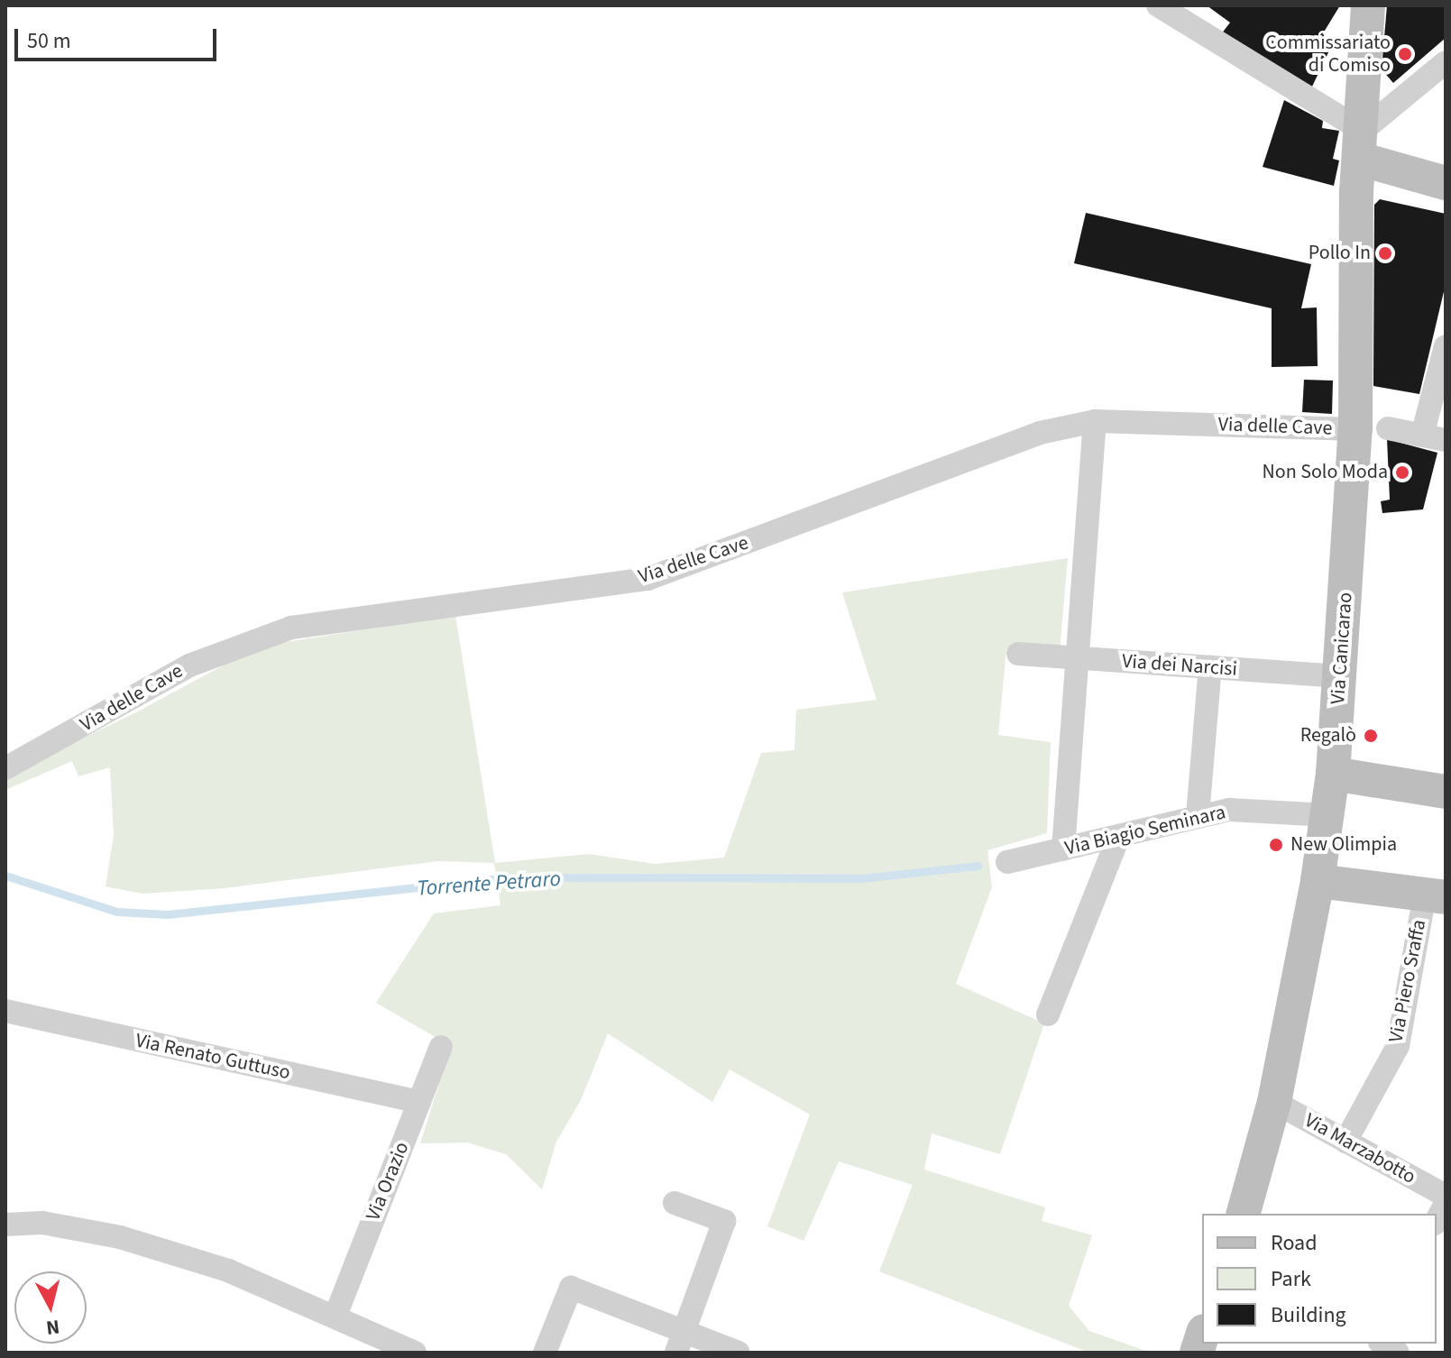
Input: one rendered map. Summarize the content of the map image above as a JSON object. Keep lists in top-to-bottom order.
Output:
{
  "streets": {
    "main road": ["Via Canicarao"],
    "street": [
      "Via delle Cave",
      "Via dei Narcisi",
      "Via Biagio Seminara",
      "Via Piero Sraffa",
      "Via Renato Guttuso",
      "Via Marzabotto",
      "Via Orazio"
    ]
  },
  "crossings": [
    ["Via delle Cave", "Via Canicarao"],
    ["Via Canicarao", "Via dei Narcisi"],
    ["Via Canicarao", "Via Biagio Seminara"],
    ["Via Canicarao", "Via Marzabotto"],
    ["Via Piero Sraffa", "Via Marzabotto"],
    ["Via Renato Guttuso", "Via Orazio"]
  ],
  "water": ["Torrente Petraro"],
  "places": [
    "Commissariato di Comiso",
    "Pollo In",
    "Non Solo Moda",
    "Regalò",
    "New Olimpia"
  ],
  "legend": ["Road", "Park", "Building"],
  "scale_bar": "50 m",
  "north": "bottom"
}
